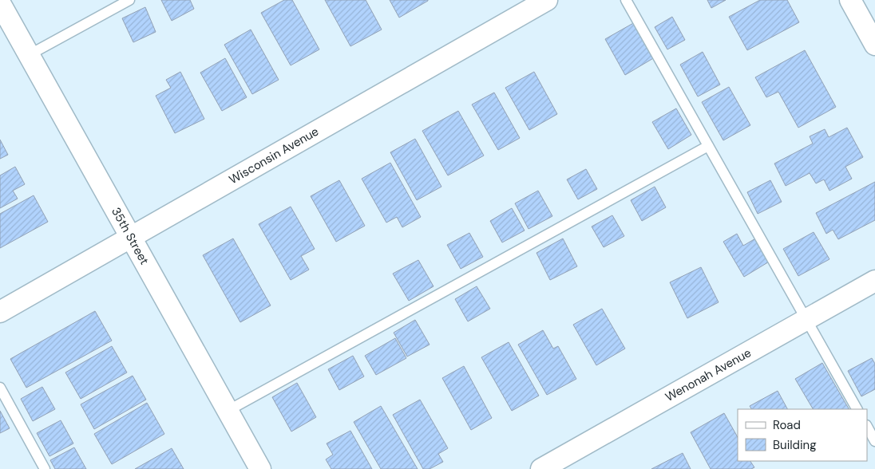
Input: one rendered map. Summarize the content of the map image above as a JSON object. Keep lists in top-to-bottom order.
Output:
{
  "streets": {
    "street": ["Wisconsin Avenue", "35th Street", "Wenonah Avenue"]
  },
  "crossings": [
    ["Wisconsin Avenue", "35th Street"]
  ],
  "legend": ["Road", "Building"]
}
